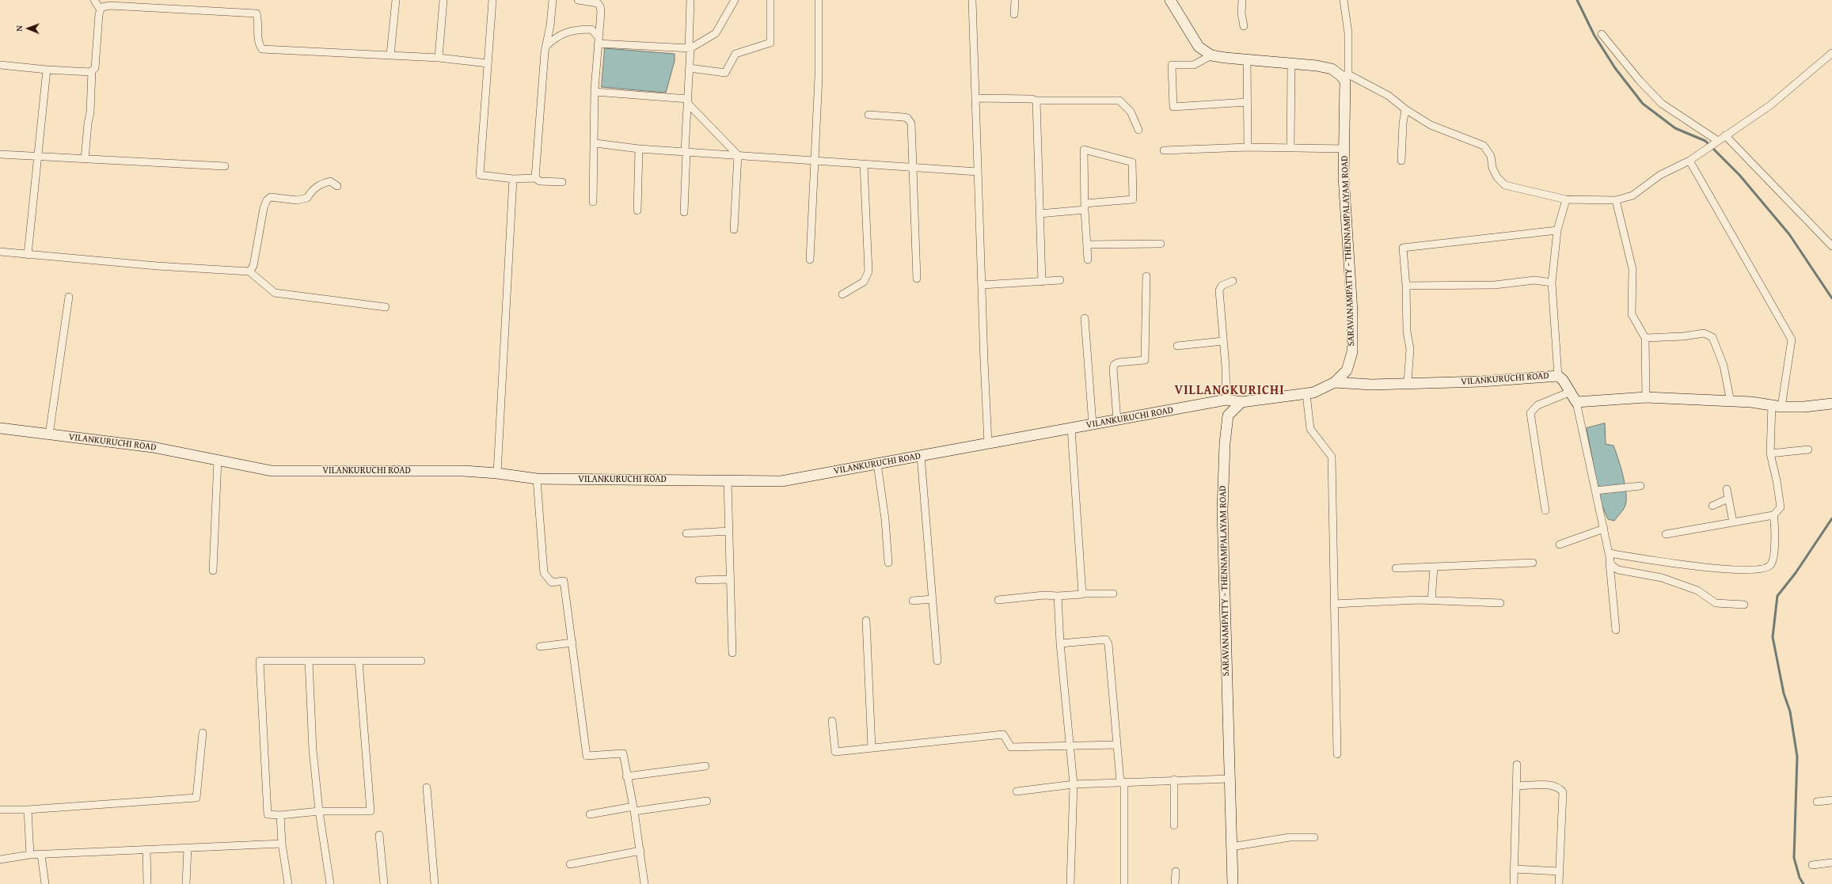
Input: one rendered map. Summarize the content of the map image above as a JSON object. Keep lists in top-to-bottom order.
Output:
{
  "streets": {
    "main road": ["SARAVANAMPATTY - THENNAMPALAYAM ROAD", "VILANKURUCHI ROAD"]
  },
  "crossings": [
    ["SARAVANAMPATTY - THENNAMPALAYAM ROAD", "VILANKURUCHI ROAD"]
  ],
  "districts": ["VILLANGKURICHI"],
  "north": "left"
}
